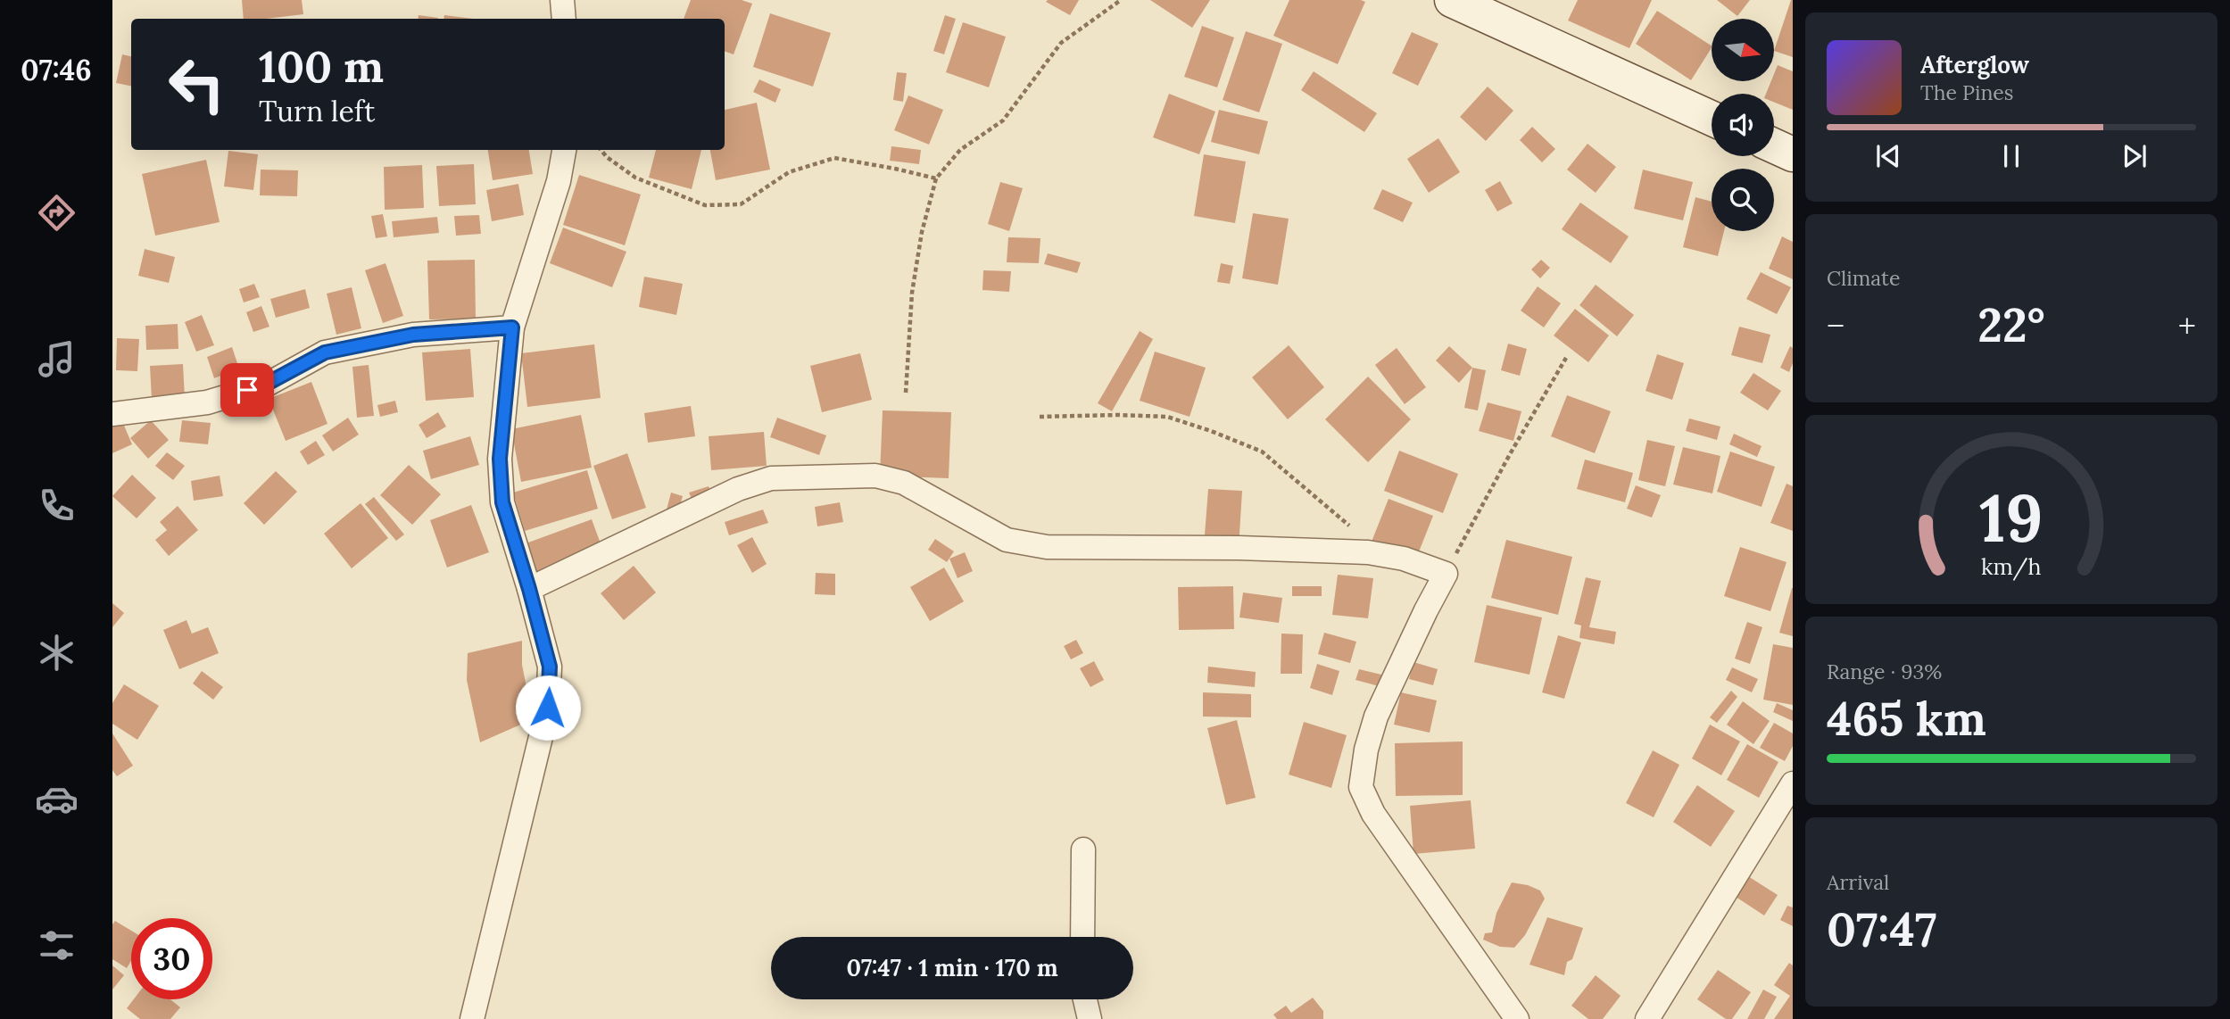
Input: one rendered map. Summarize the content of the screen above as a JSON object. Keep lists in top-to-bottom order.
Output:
{
  "north": "right",
  "page": {
    "tabs": "07:46",
    "turn": ["100 m", "Turn left"],
    "song": ["Afterglow", "The Pines"],
    "tile": [
      "Climate",
      ["Range · 93%", "465 km"],
      ["Arrival", "07:47"]
    ],
    "heat": ["−", "22°", "+"],
    "limit": "30",
    "trip": "07:47 · 1 min · 170 m",
    "gauge": ["19", "km/h"]
  }
}
